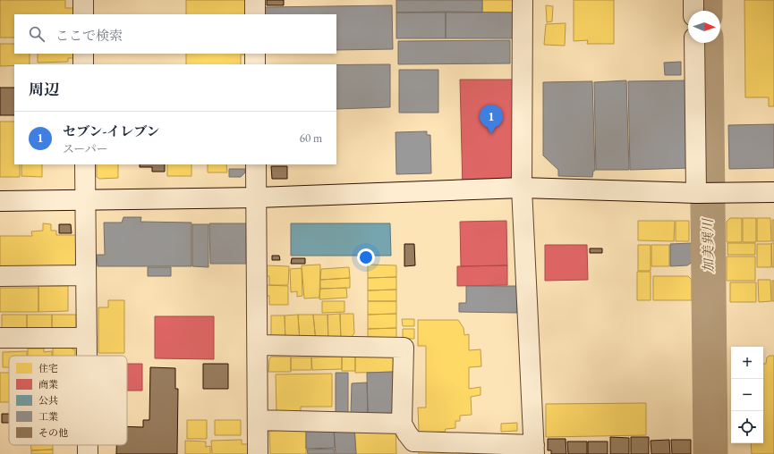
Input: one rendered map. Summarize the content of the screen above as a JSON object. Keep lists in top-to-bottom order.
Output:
{
  "water": ["加美巽川"],
  "legend": [
    "住宅",
    "商業",
    "公共",
    "工業",
    "その他"
  ],
  "north": "right",
  "page": {
    "search": "ここで検索",
    "heading": "周辺",
    "pins": "1",
    "list": [
      {
        "mark": "1",
        "name": "セブン-イレブン",
        "note": "スーパー",
        "value": "60 m"
      }
    ],
    "map_buttons": ["+", "−"]
  }
}
